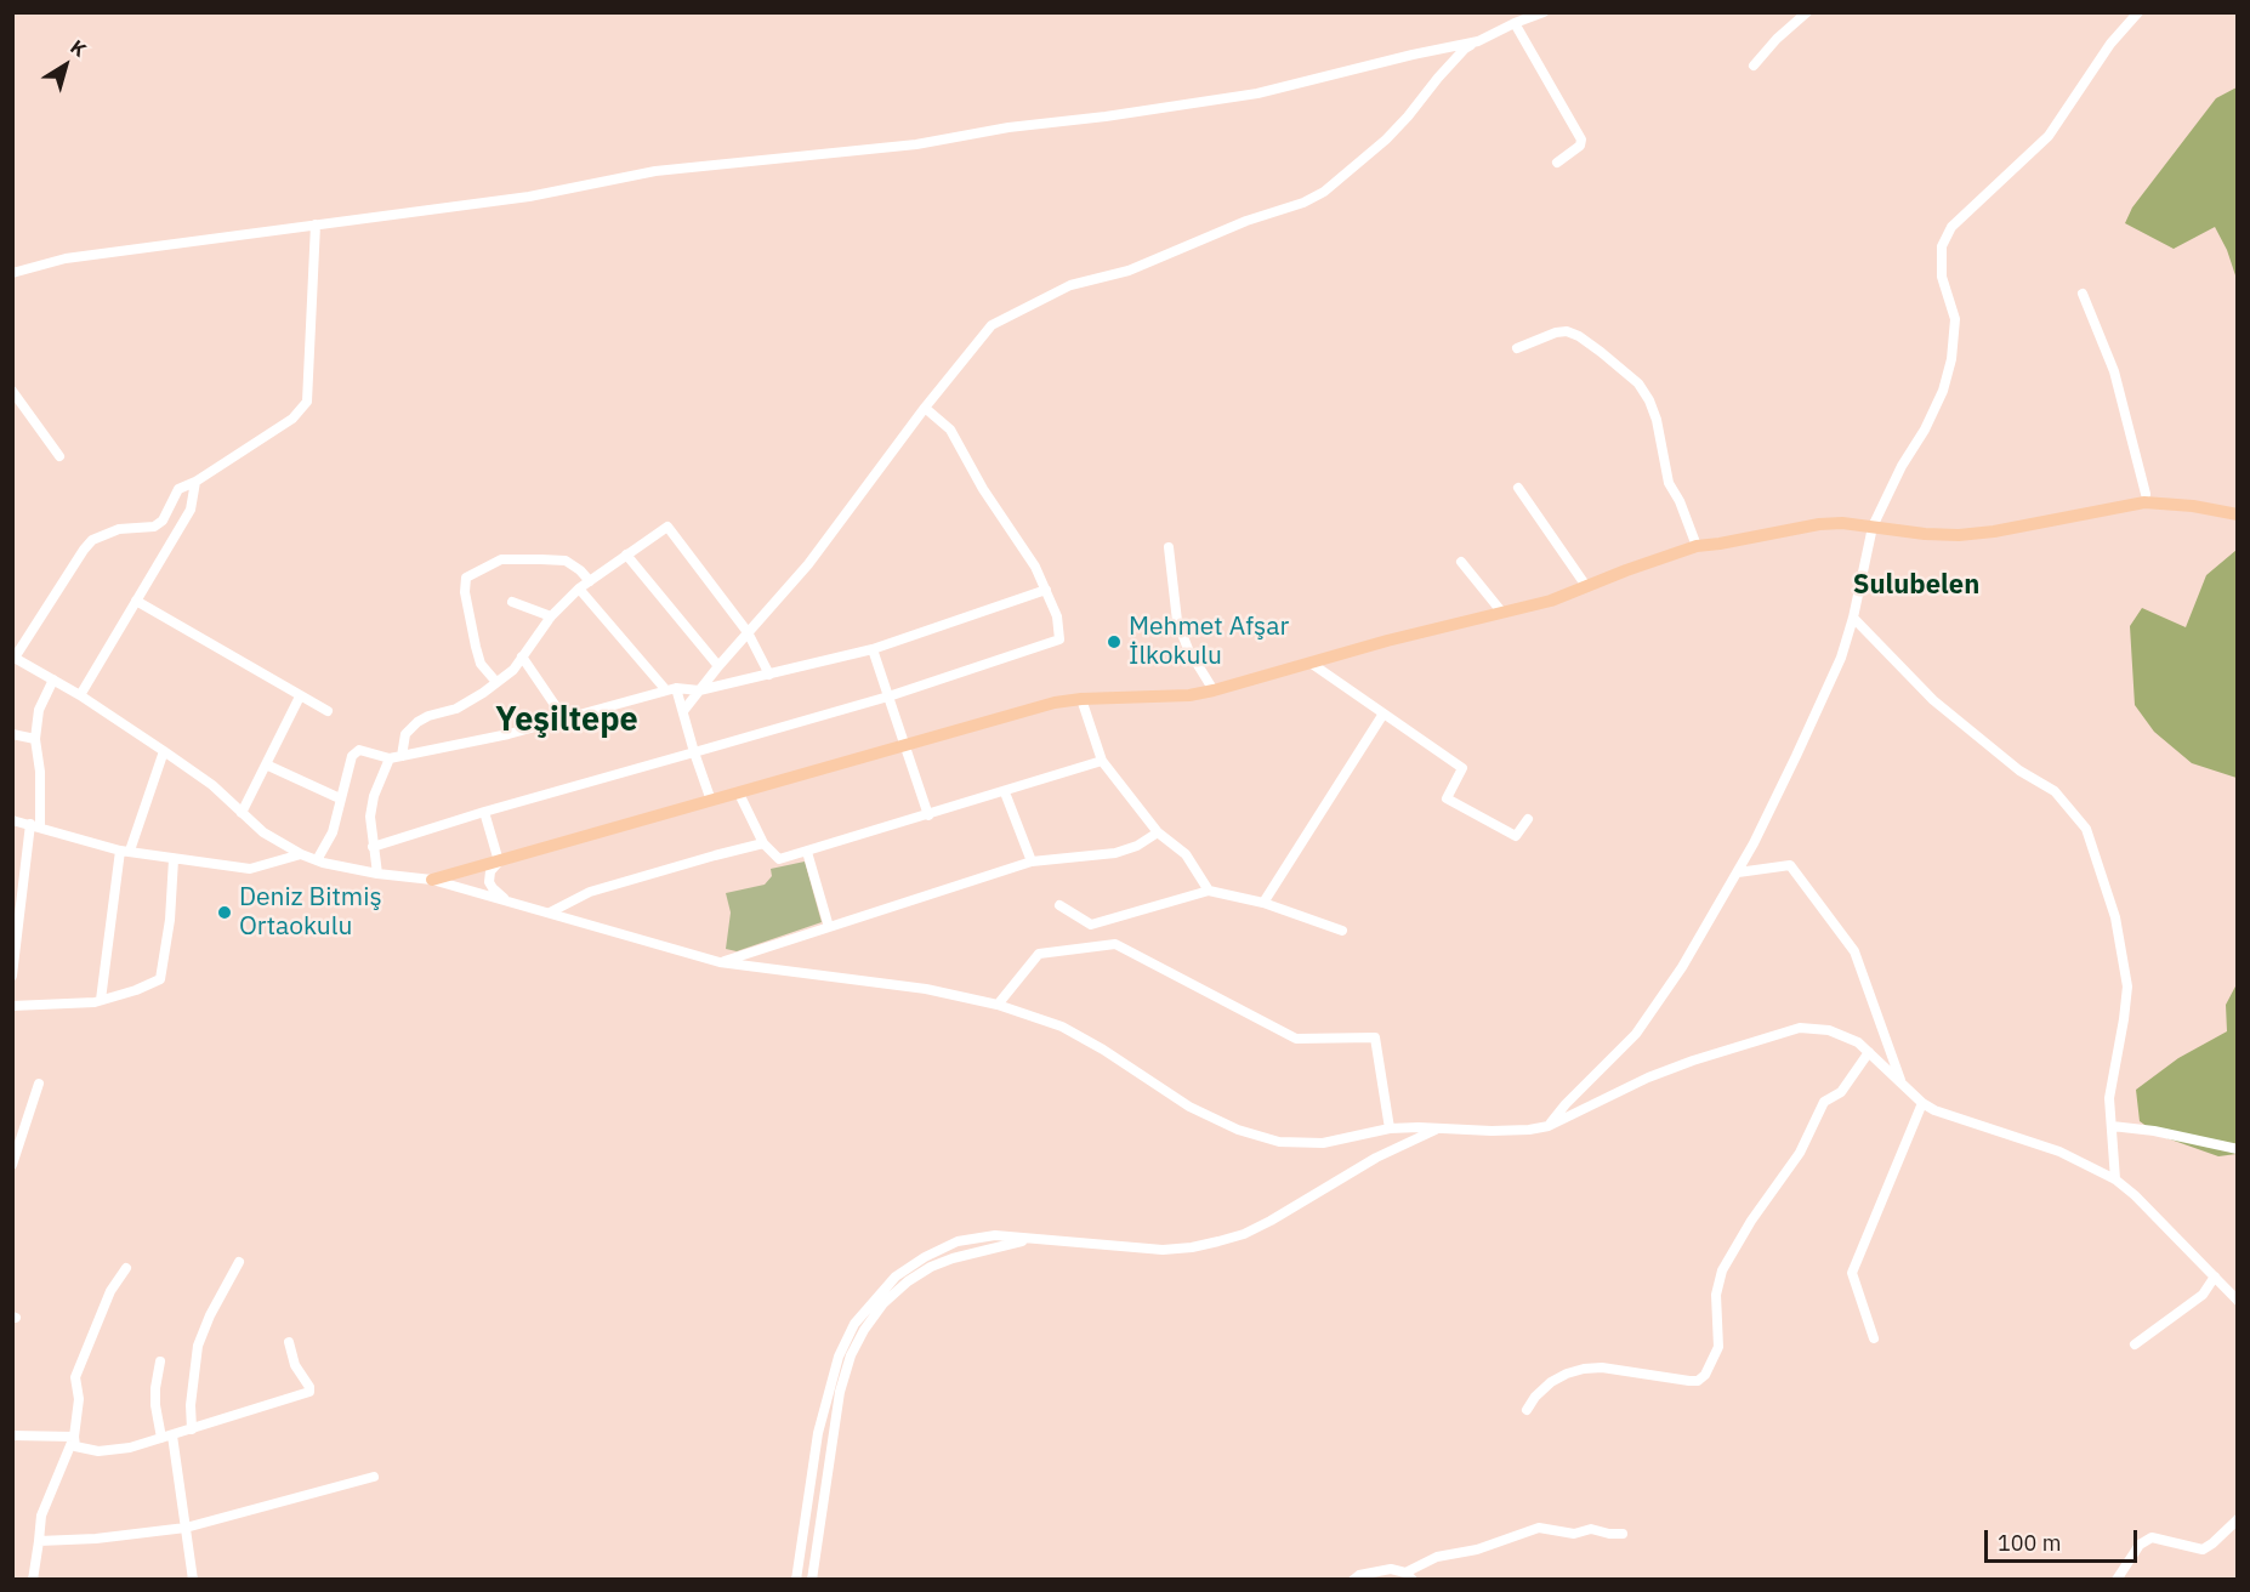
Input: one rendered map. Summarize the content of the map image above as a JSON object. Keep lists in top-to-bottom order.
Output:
{
  "districts": ["Sulubelen", "Yeşiltepe"],
  "places": ["Mehmet Afşar İlkokulu", "Deniz Bitmiş Ortaokulu"],
  "scale_bar": "100 m",
  "north": "top right"
}
